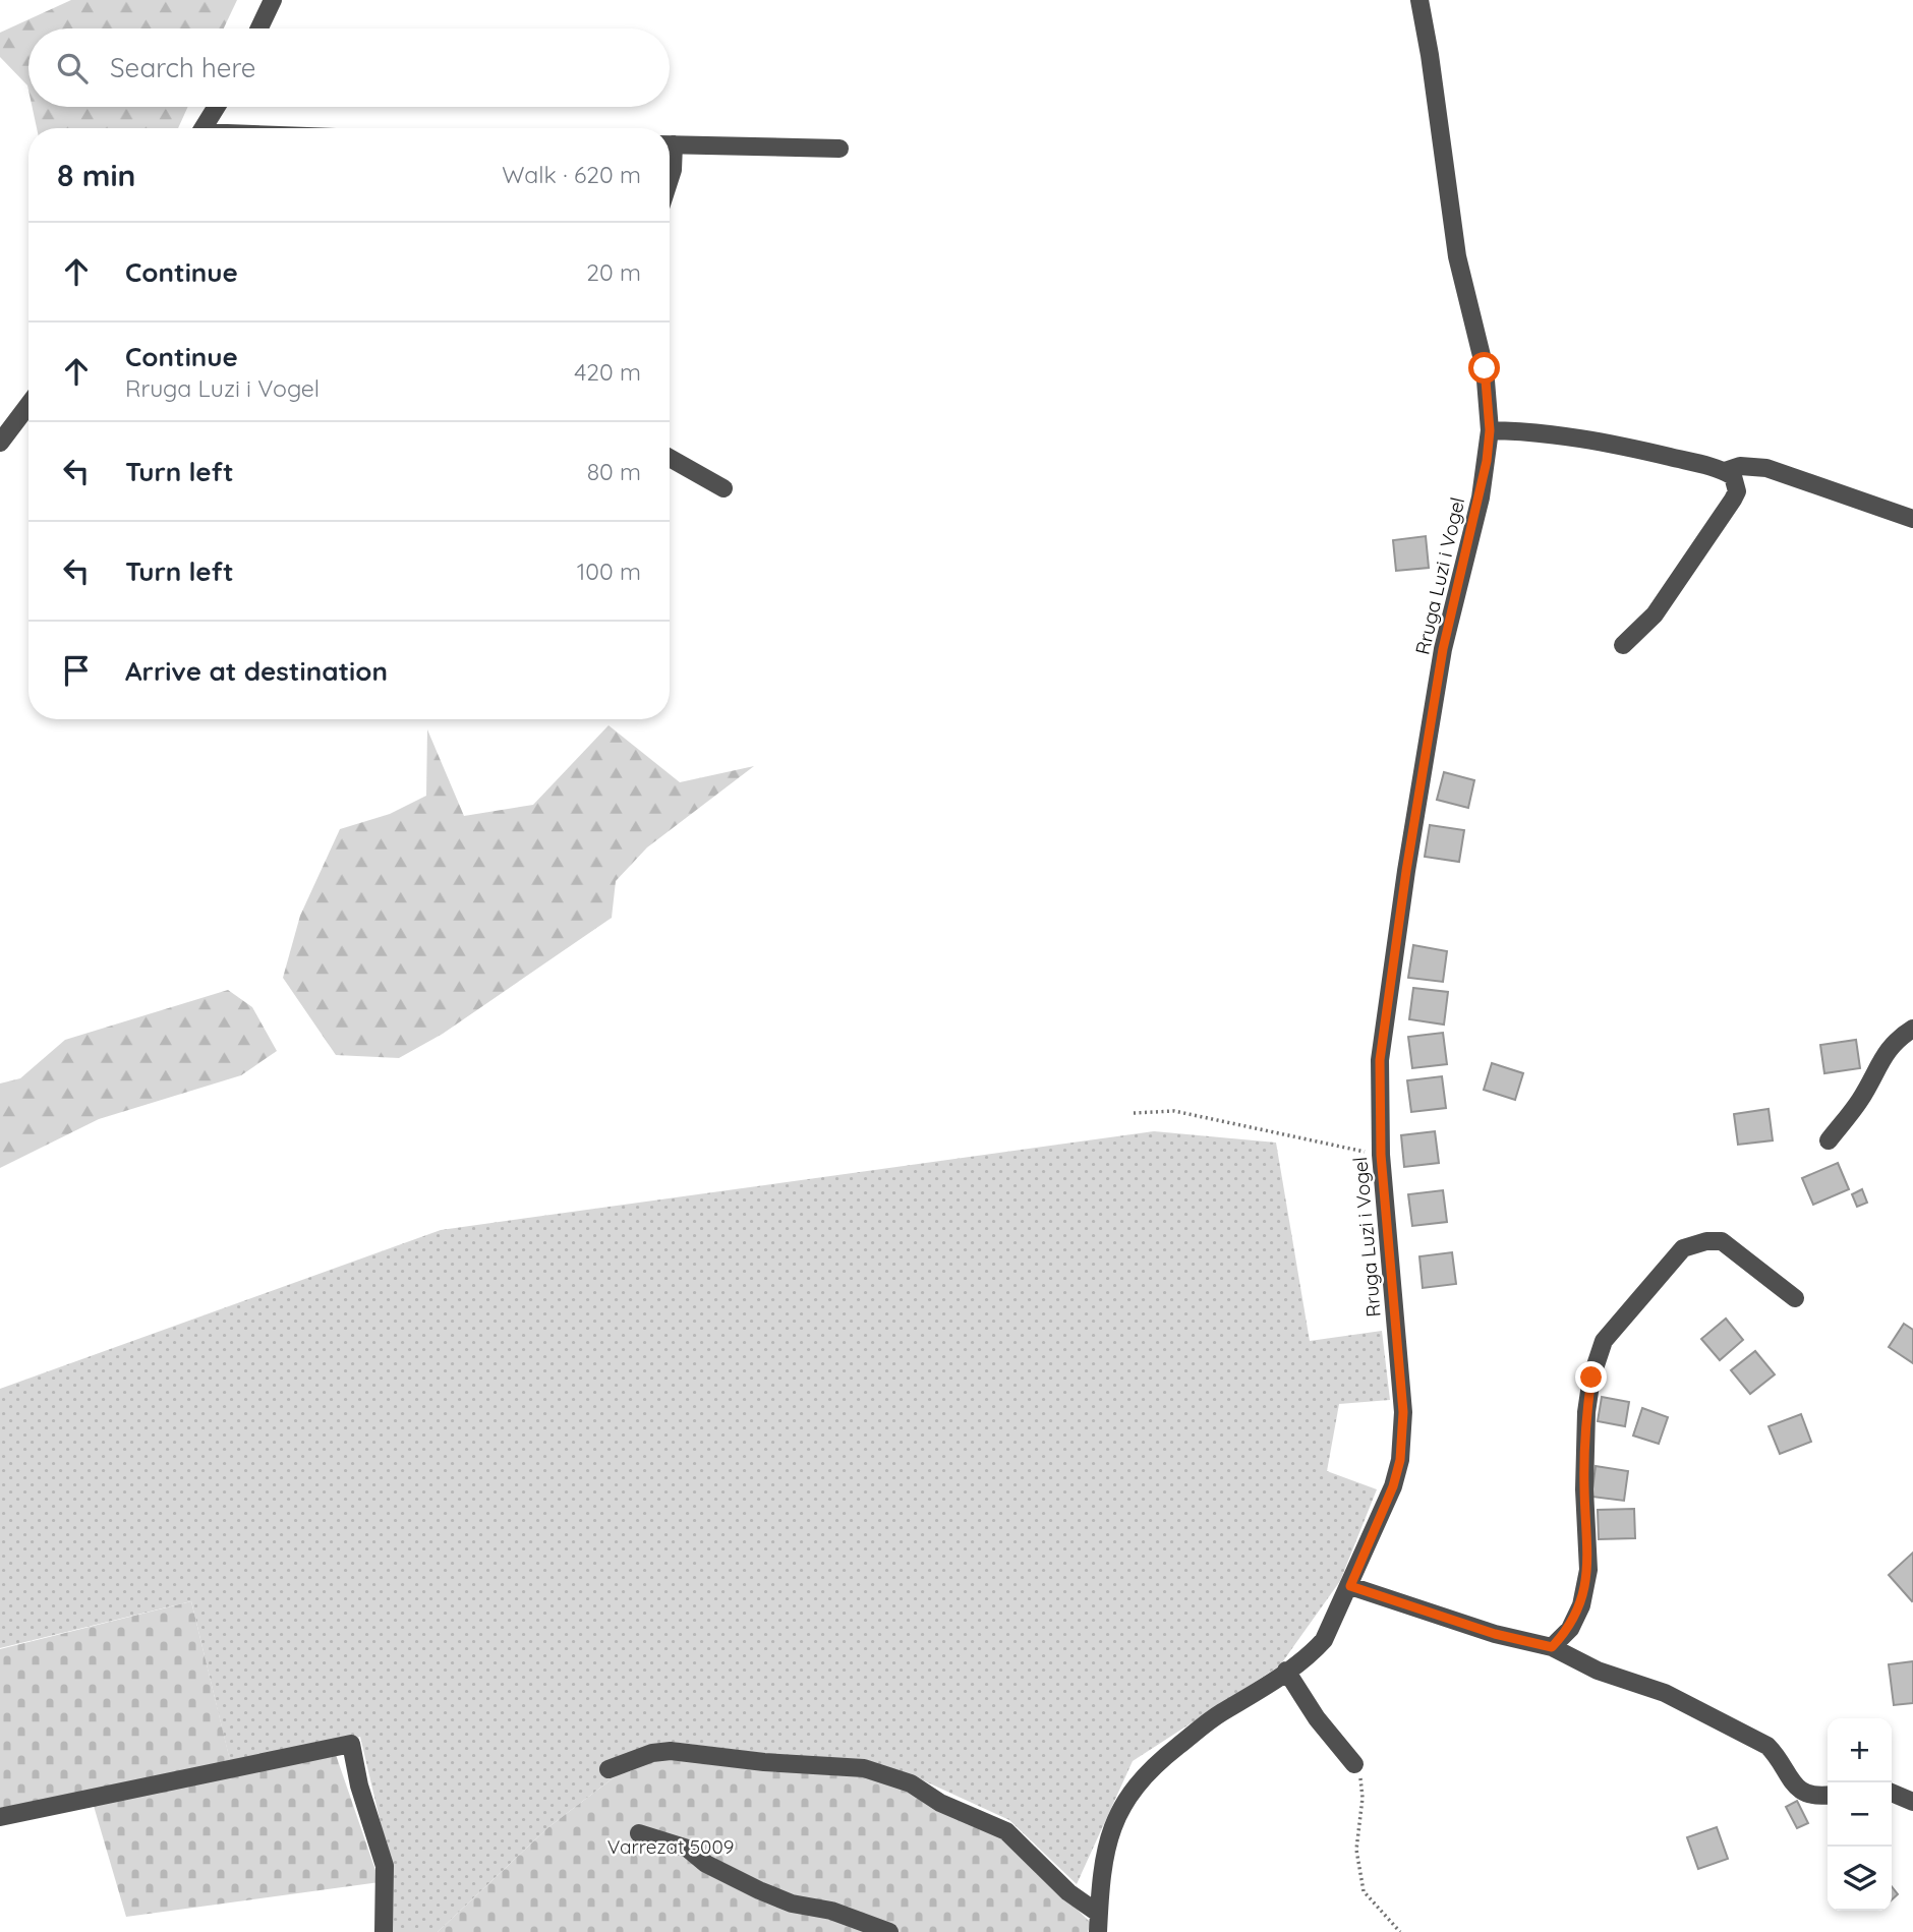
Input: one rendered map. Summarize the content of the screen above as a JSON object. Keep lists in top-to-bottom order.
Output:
{
  "streets": {
    "street": ["Rruga Luzi i Vogel"]
  },
  "parks": ["Varrezat 5009"],
  "page": {
    "search": "Search here",
    "heading": ["8 min", "Walk · 620 m"],
    "list": [
      ["Continue", "20 m"],
      ["Continue", "Rruga Luzi i Vogel", "420 m"],
      ["Turn left", "80 m"],
      ["Turn left", "100 m"],
      "Arrive at destination"
    ],
    "map_buttons": ["+", "−"]
  }
}
